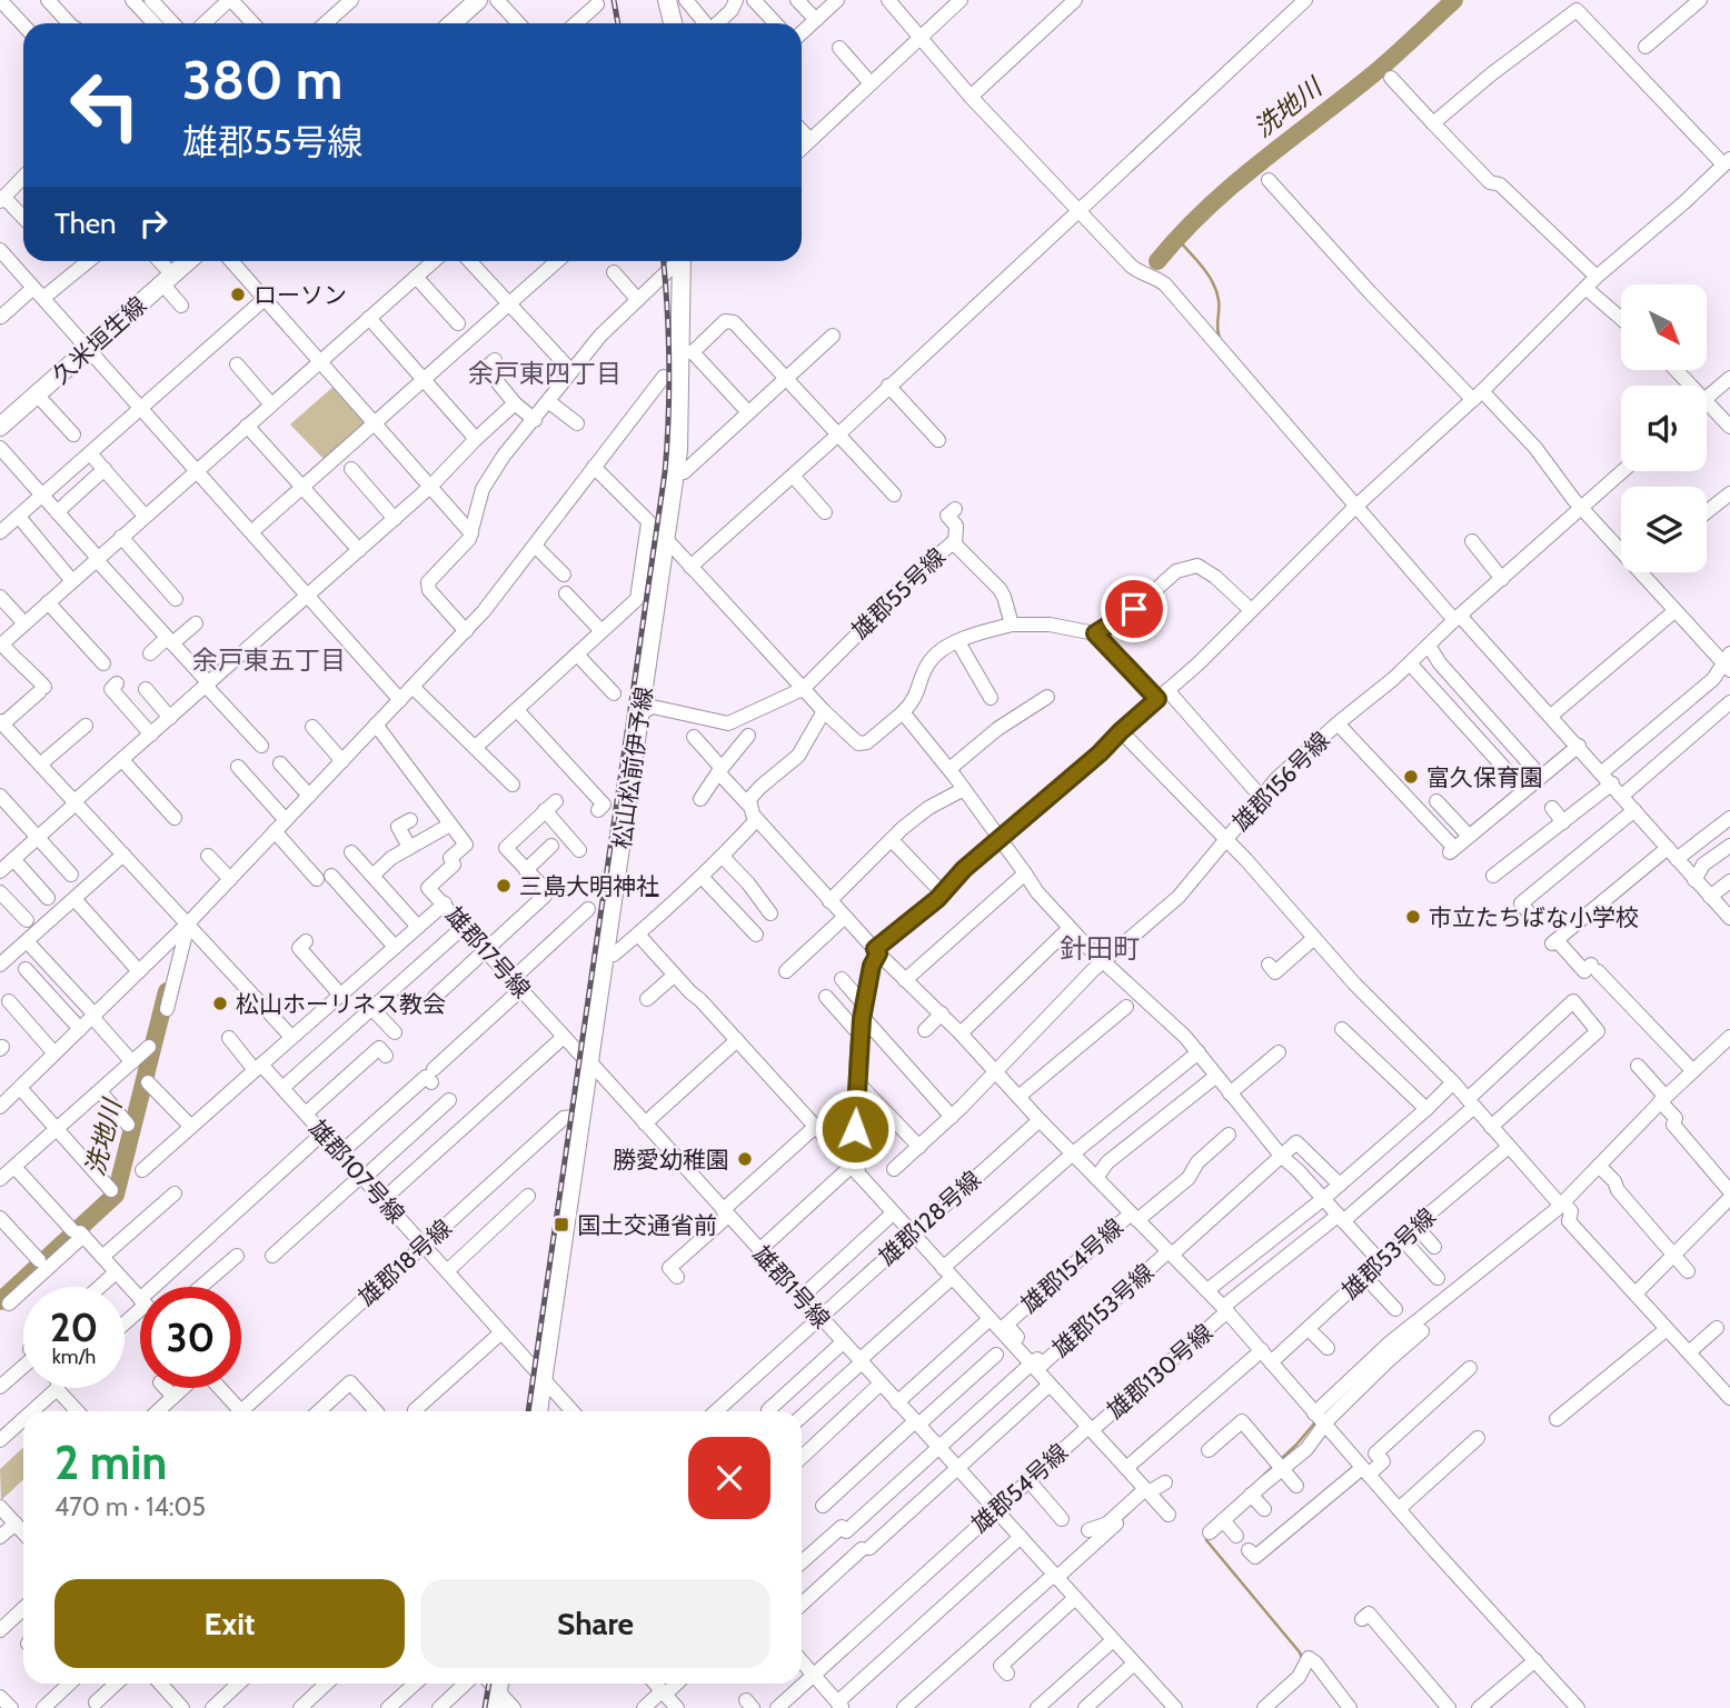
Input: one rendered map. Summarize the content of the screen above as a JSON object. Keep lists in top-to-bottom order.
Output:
{
  "streets": {
    "main road": ["久米垣生線", "松山松前伊予線"],
    "street": [
      "雄郡55号線",
      "雄郡156号線",
      "雄郡17号線",
      "雄郡107号線",
      "雄郡128号線",
      "雄郡53号線",
      "雄郡18号線",
      "雄郡154号線",
      "雄郡1号線",
      "雄郡153号線",
      "雄郡130号線",
      "雄郡54号線"
    ]
  },
  "crossings": [
    ["雄郡55号線", "松山松前伊予線"],
    ["松山松前伊予線", "雄郡17号線"],
    ["松山松前伊予線", "雄郡107号線"],
    ["松山松前伊予線", "雄郡18号線"],
    ["松山松前伊予線", "雄郡1号線"],
    ["雄郡17号線", "雄郡1号線"],
    ["雄郡107号線", "雄郡18号線"],
    ["雄郡128号線", "雄郡1号線"],
    ["雄郡154号線", "雄郡153号線"],
    ["雄郡1号線", "雄郡54号線"],
    ["雄郡130号線", "雄郡54号線"]
  ],
  "districts": ["余戸東四丁目", "余戸東五丁目", "針田町"],
  "water": ["洗地川"],
  "places": {
    "other": [
      "ローソン",
      "富久保育園",
      "三島大明神社",
      "市立たちばな小学校",
      "松山ホーリネス教会",
      "勝愛幼稚園"
    ],
    "transit": ["国土交通省前"]
  },
  "north": "bottom right",
  "page": {
    "turn": ["380 m", "雄郡55号線"],
    "then": "Then",
    "speed": "20 km/h",
    "limit": "30",
    "heading": ["2 min", "470 m · 14:05"],
    "buttons": ["Exit", "Share"]
  }
}
